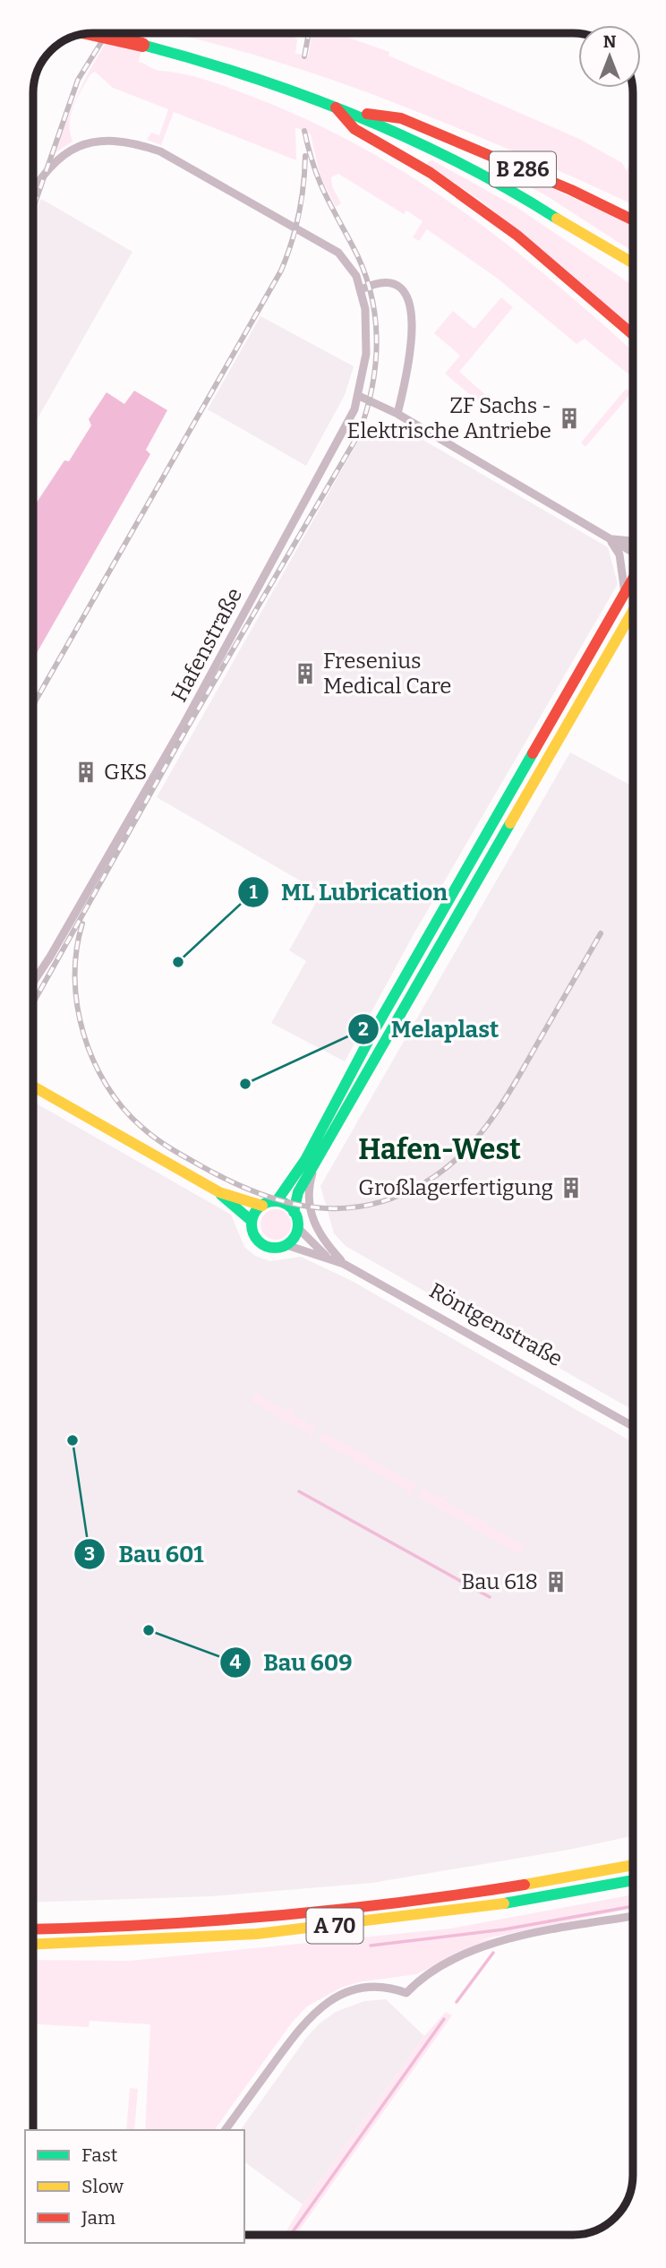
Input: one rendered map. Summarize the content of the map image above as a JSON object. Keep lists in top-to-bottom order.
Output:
{
  "streets": {
    "main road": ["B 286", "A 70"],
    "street": ["Hafenstraße", "Röntgenstraße"]
  },
  "districts": ["Hafen-West"],
  "places": {
    "building": [
      "ZF Sachs - Elektrische Antriebe",
      "Fresenius Medical Care",
      "GKS",
      "Großlagerfertigung",
      "Bau 618"
    ],
    "other": [
      "ML Lubrication",
      "Melaplast",
      "Bau 601",
      "Bau 609"
    ]
  },
  "legend": ["Fast", "Slow", "Jam"],
  "north": "top"
}
